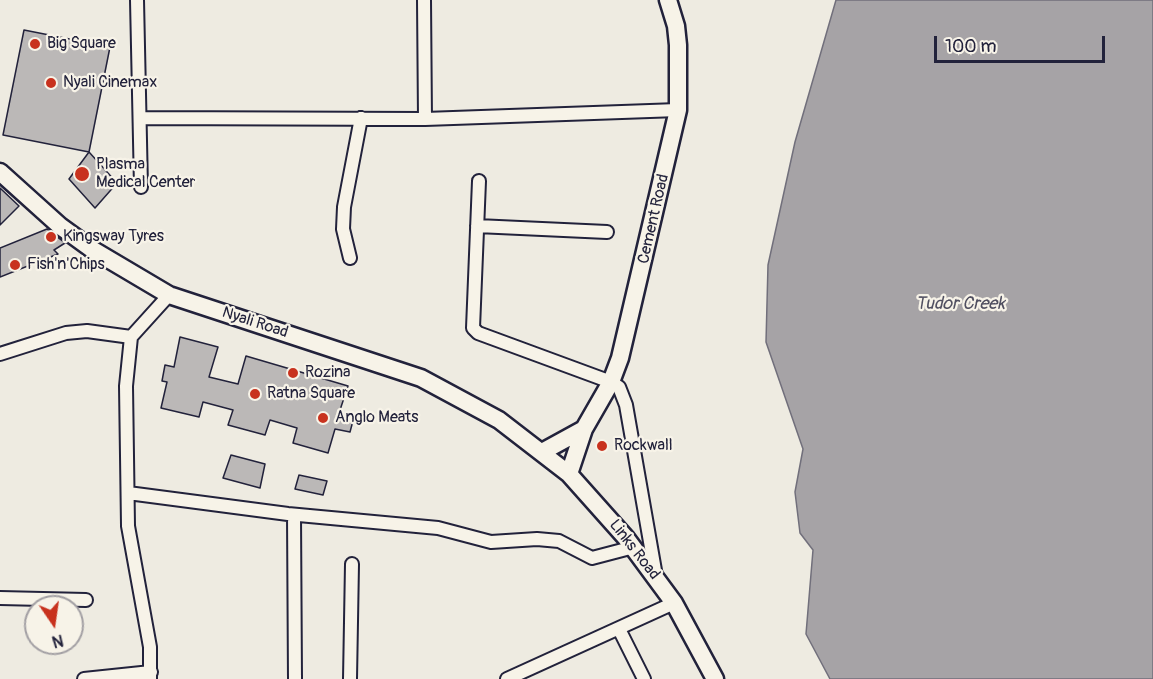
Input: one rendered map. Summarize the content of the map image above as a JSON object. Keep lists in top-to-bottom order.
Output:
{
  "streets": {
    "main road": ["Cement Road", "Nyali Road", "Links Road"]
  },
  "crossings": [
    ["Cement Road", "Links Road"],
    ["Nyali Road", "Links Road"]
  ],
  "water": ["Tudor Creek"],
  "places": [
    "Big Square",
    "Nyali Cinemax",
    "Plasma Medical Center",
    "Kingsway Tyres",
    "Fish'n'Chips",
    "Rozina",
    "Ratna Square",
    "Anglo Meats",
    "Rockwall"
  ],
  "scale_bar": "100 m",
  "north": "bottom"
}
